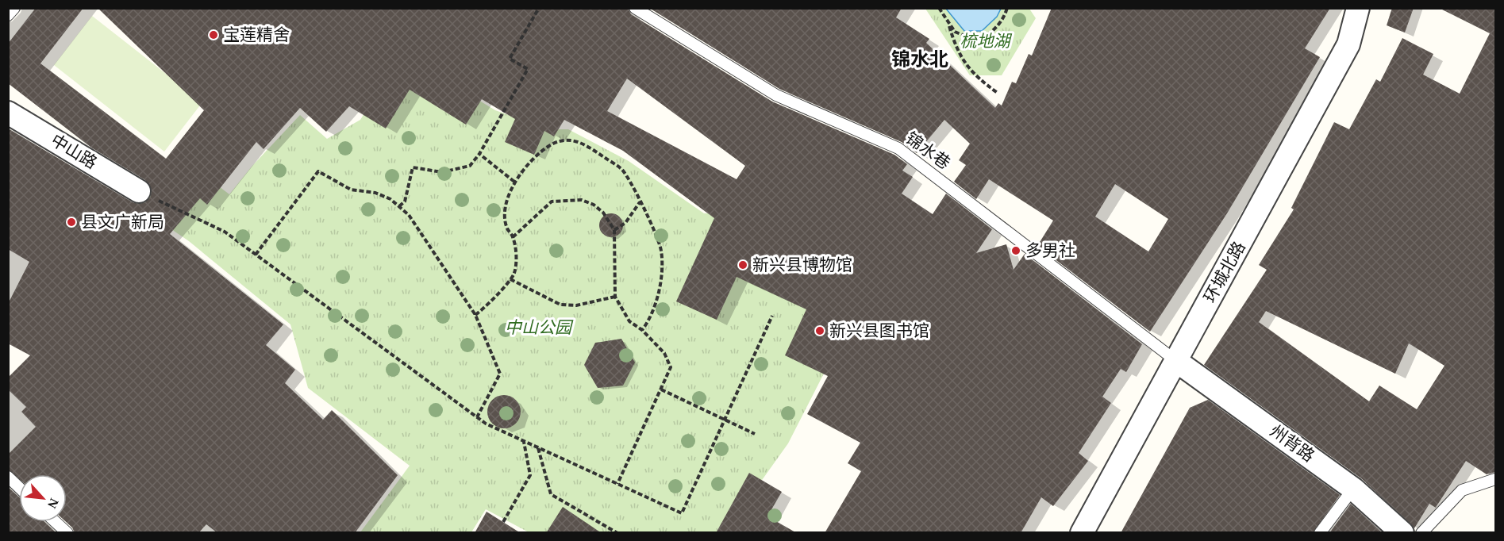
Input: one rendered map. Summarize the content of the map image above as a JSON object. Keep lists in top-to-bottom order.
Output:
{
  "streets": {
    "street": ["中山路", "环城北路", "州背路"],
    "lane": ["锦水巷"]
  },
  "crossings": [
    ["锦水巷", "环城北路"],
    ["锦水巷", "州背路"],
    ["环城北路", "州背路"]
  ],
  "districts": ["锦水北"],
  "parks": ["梳地湖", "中山公园"],
  "places": [
    "宝莲精舍",
    "县文广新局",
    "多男社",
    "新兴县博物馆",
    "新兴县图书馆"
  ],
  "north": "bottom right"
}
